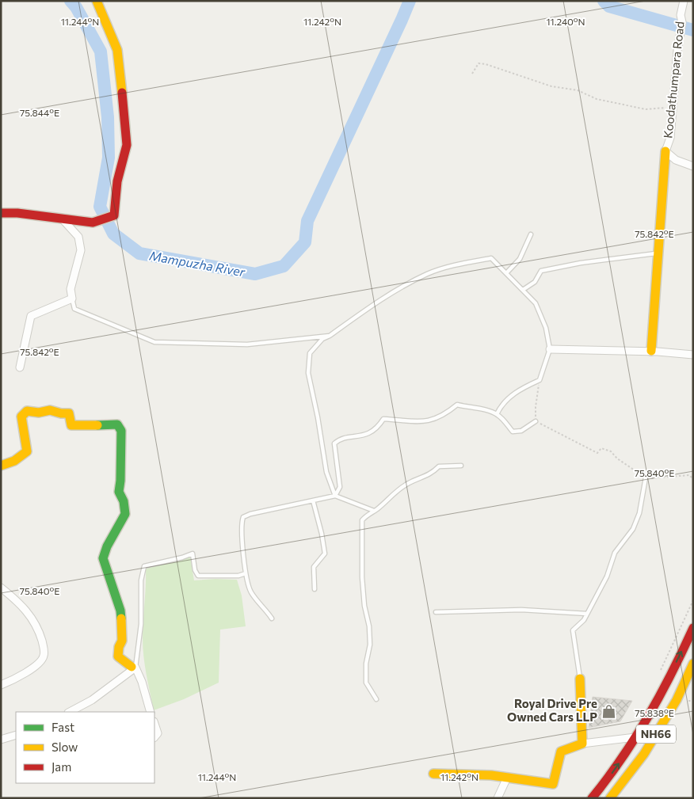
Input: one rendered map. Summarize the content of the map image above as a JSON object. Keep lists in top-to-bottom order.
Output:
{
  "streets": {
    "main road": ["NH66"],
    "street": ["Koodathumpara Road"]
  },
  "water": ["Mampuzha River"],
  "places": {
    "shop": ["Royal Drive Pre Owned Cars LLP"]
  },
  "legend": ["Fast", "Slow", "Jam"],
  "coordinates": [
    "11.244°N",
    "11.242°N",
    "11.240°N",
    "75.844°E",
    "75.842°E",
    "75.840°E",
    "75.838°E"
  ]
}
